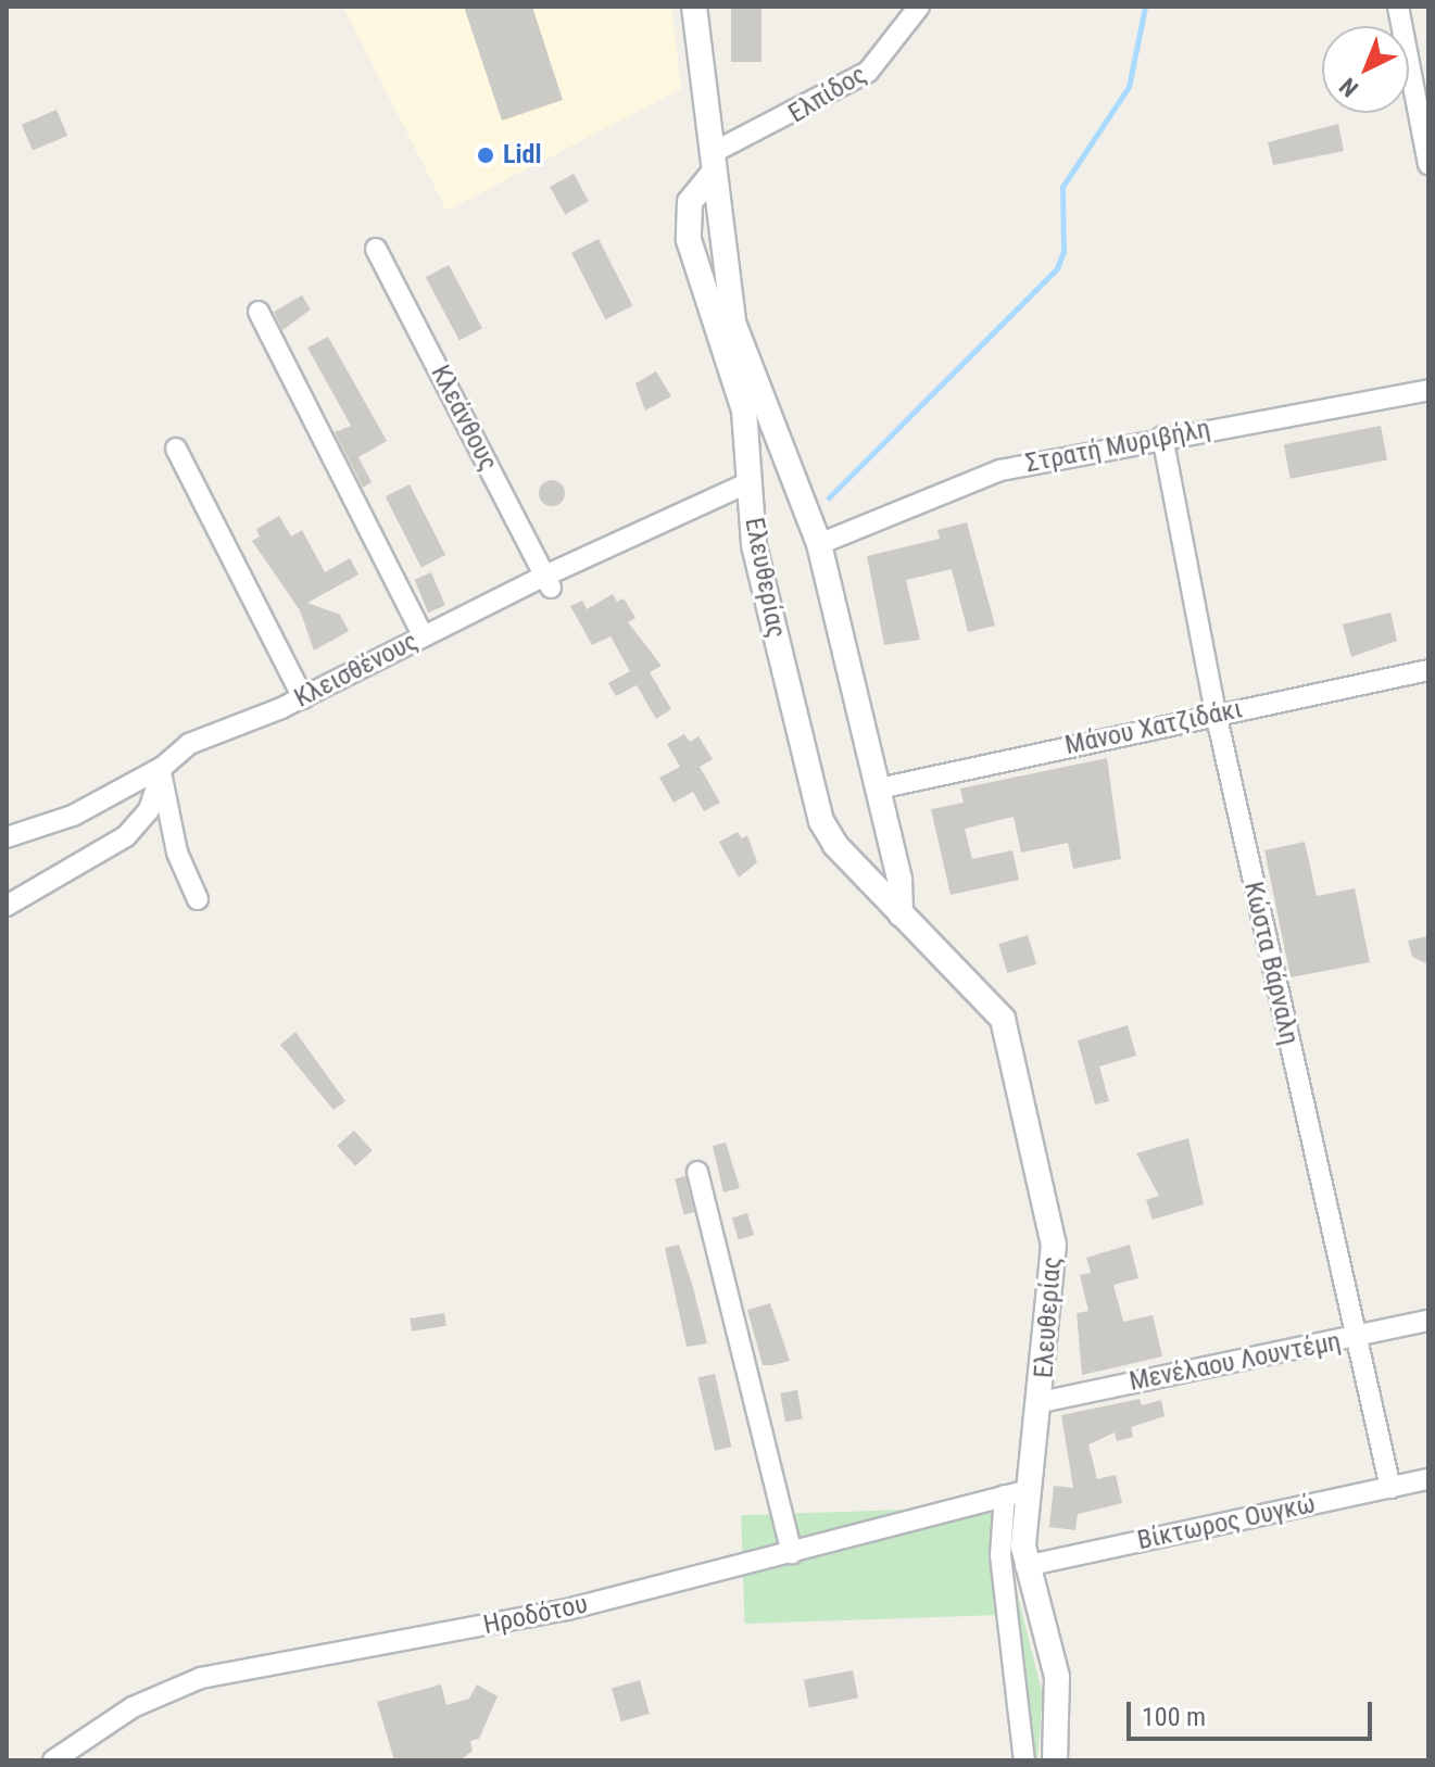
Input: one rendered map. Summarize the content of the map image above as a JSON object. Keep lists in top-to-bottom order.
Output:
{
  "streets": {
    "street": [
      "Ελπίδος",
      "Κλεάνθους",
      "Στρατή Μυριβήλη",
      "Ελευθερίας",
      "Κλεισθένους",
      "Μάνου Χατζιδάκι",
      "Κώστα Βάρναλη",
      "Μενέλαου Λουντέμη",
      "Βίκτωρος Ουγκώ",
      "Ηροδότου"
    ]
  },
  "crossings": [
    ["Ελπίδος", "Ελευθερίας"],
    ["Κλεάνθους", "Κλεισθένους"],
    ["Στρατή Μυριβήλη", "Ελευθερίας"],
    ["Στρατή Μυριβήλη", "Κώστα Βάρναλη"],
    ["Ελευθερίας", "Κλεισθένους"],
    ["Ελευθερίας", "Μάνου Χατζιδάκι"],
    ["Ελευθερίας", "Μενέλαου Λουντέμη"],
    ["Ελευθερίας", "Βίκτωρος Ουγκώ"],
    ["Ελευθερίας", "Ηροδότου"],
    ["Μάνου Χατζιδάκι", "Κώστα Βάρναλη"],
    ["Κώστα Βάρναλη", "Μενέλαου Λουντέμη"],
    ["Κώστα Βάρναλη", "Βίκτωρος Ουγκώ"]
  ],
  "places": ["Lidl"],
  "scale_bar": "100 m",
  "north": "bottom left"
}
